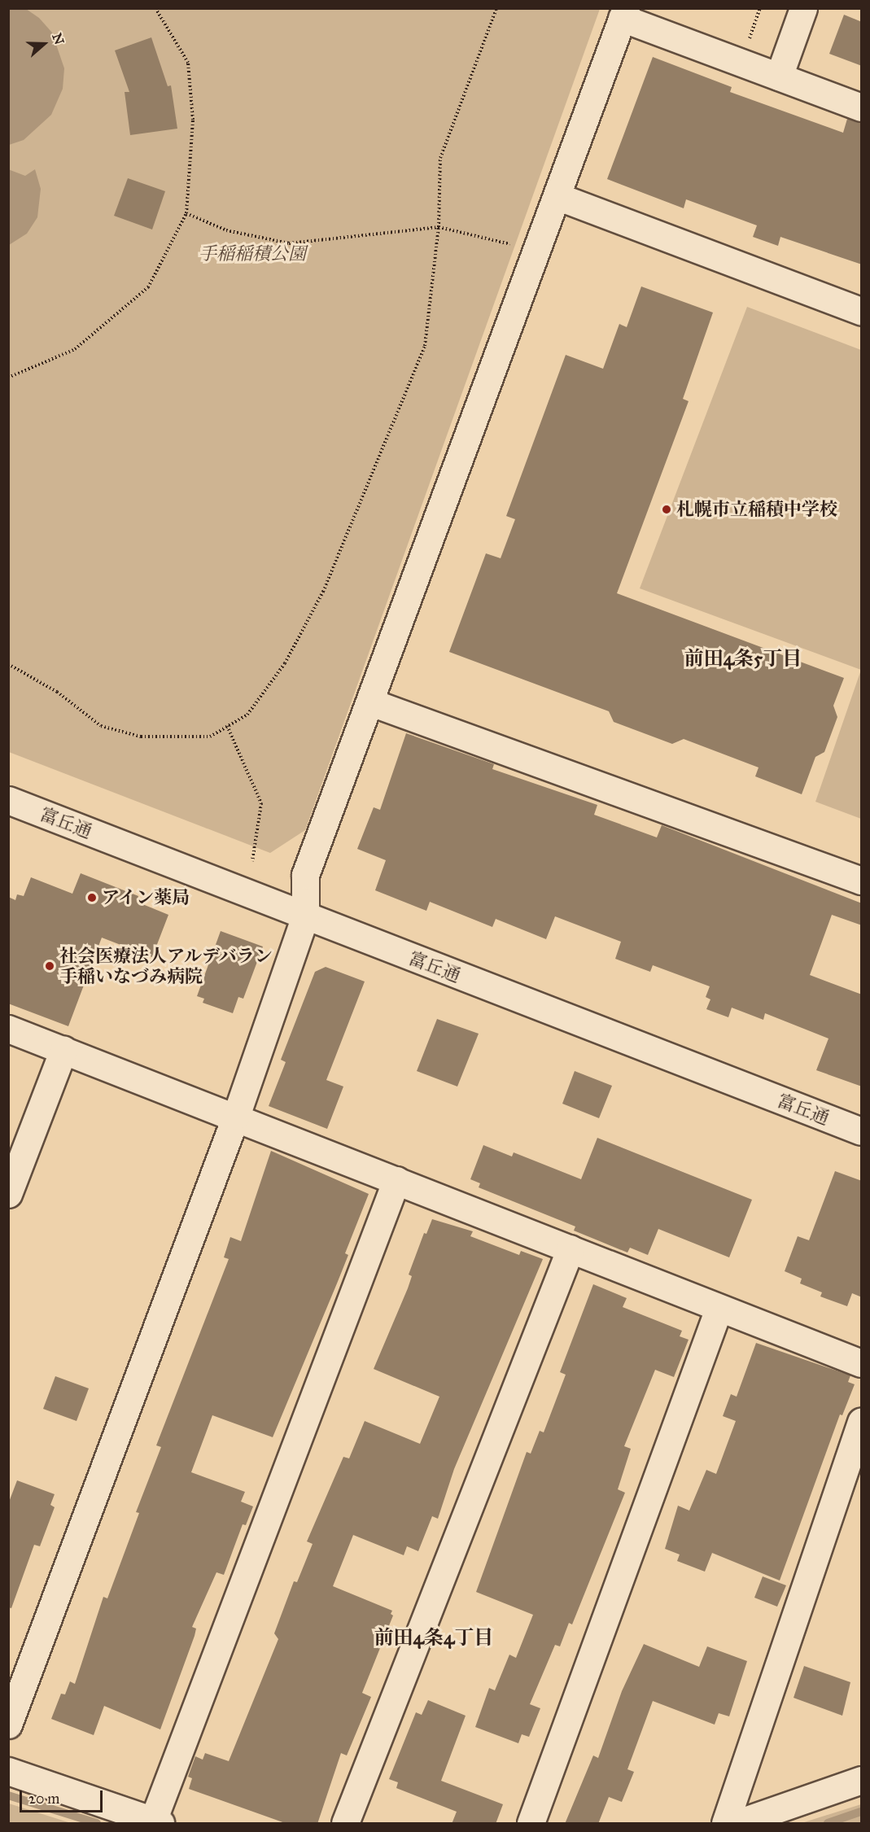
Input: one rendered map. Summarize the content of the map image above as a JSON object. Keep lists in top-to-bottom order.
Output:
{
  "streets": {
    "street": ["富丘通"]
  },
  "districts": ["前田4条5丁目", "前田4条4丁目"],
  "parks": ["手稲稲積公園"],
  "places": ["札幌市立稲積中学校", "アイン薬局", "社会医療法人アルデバラン 手稲いなづみ病院"],
  "scale_bar": "20 m",
  "north": "right"
}
